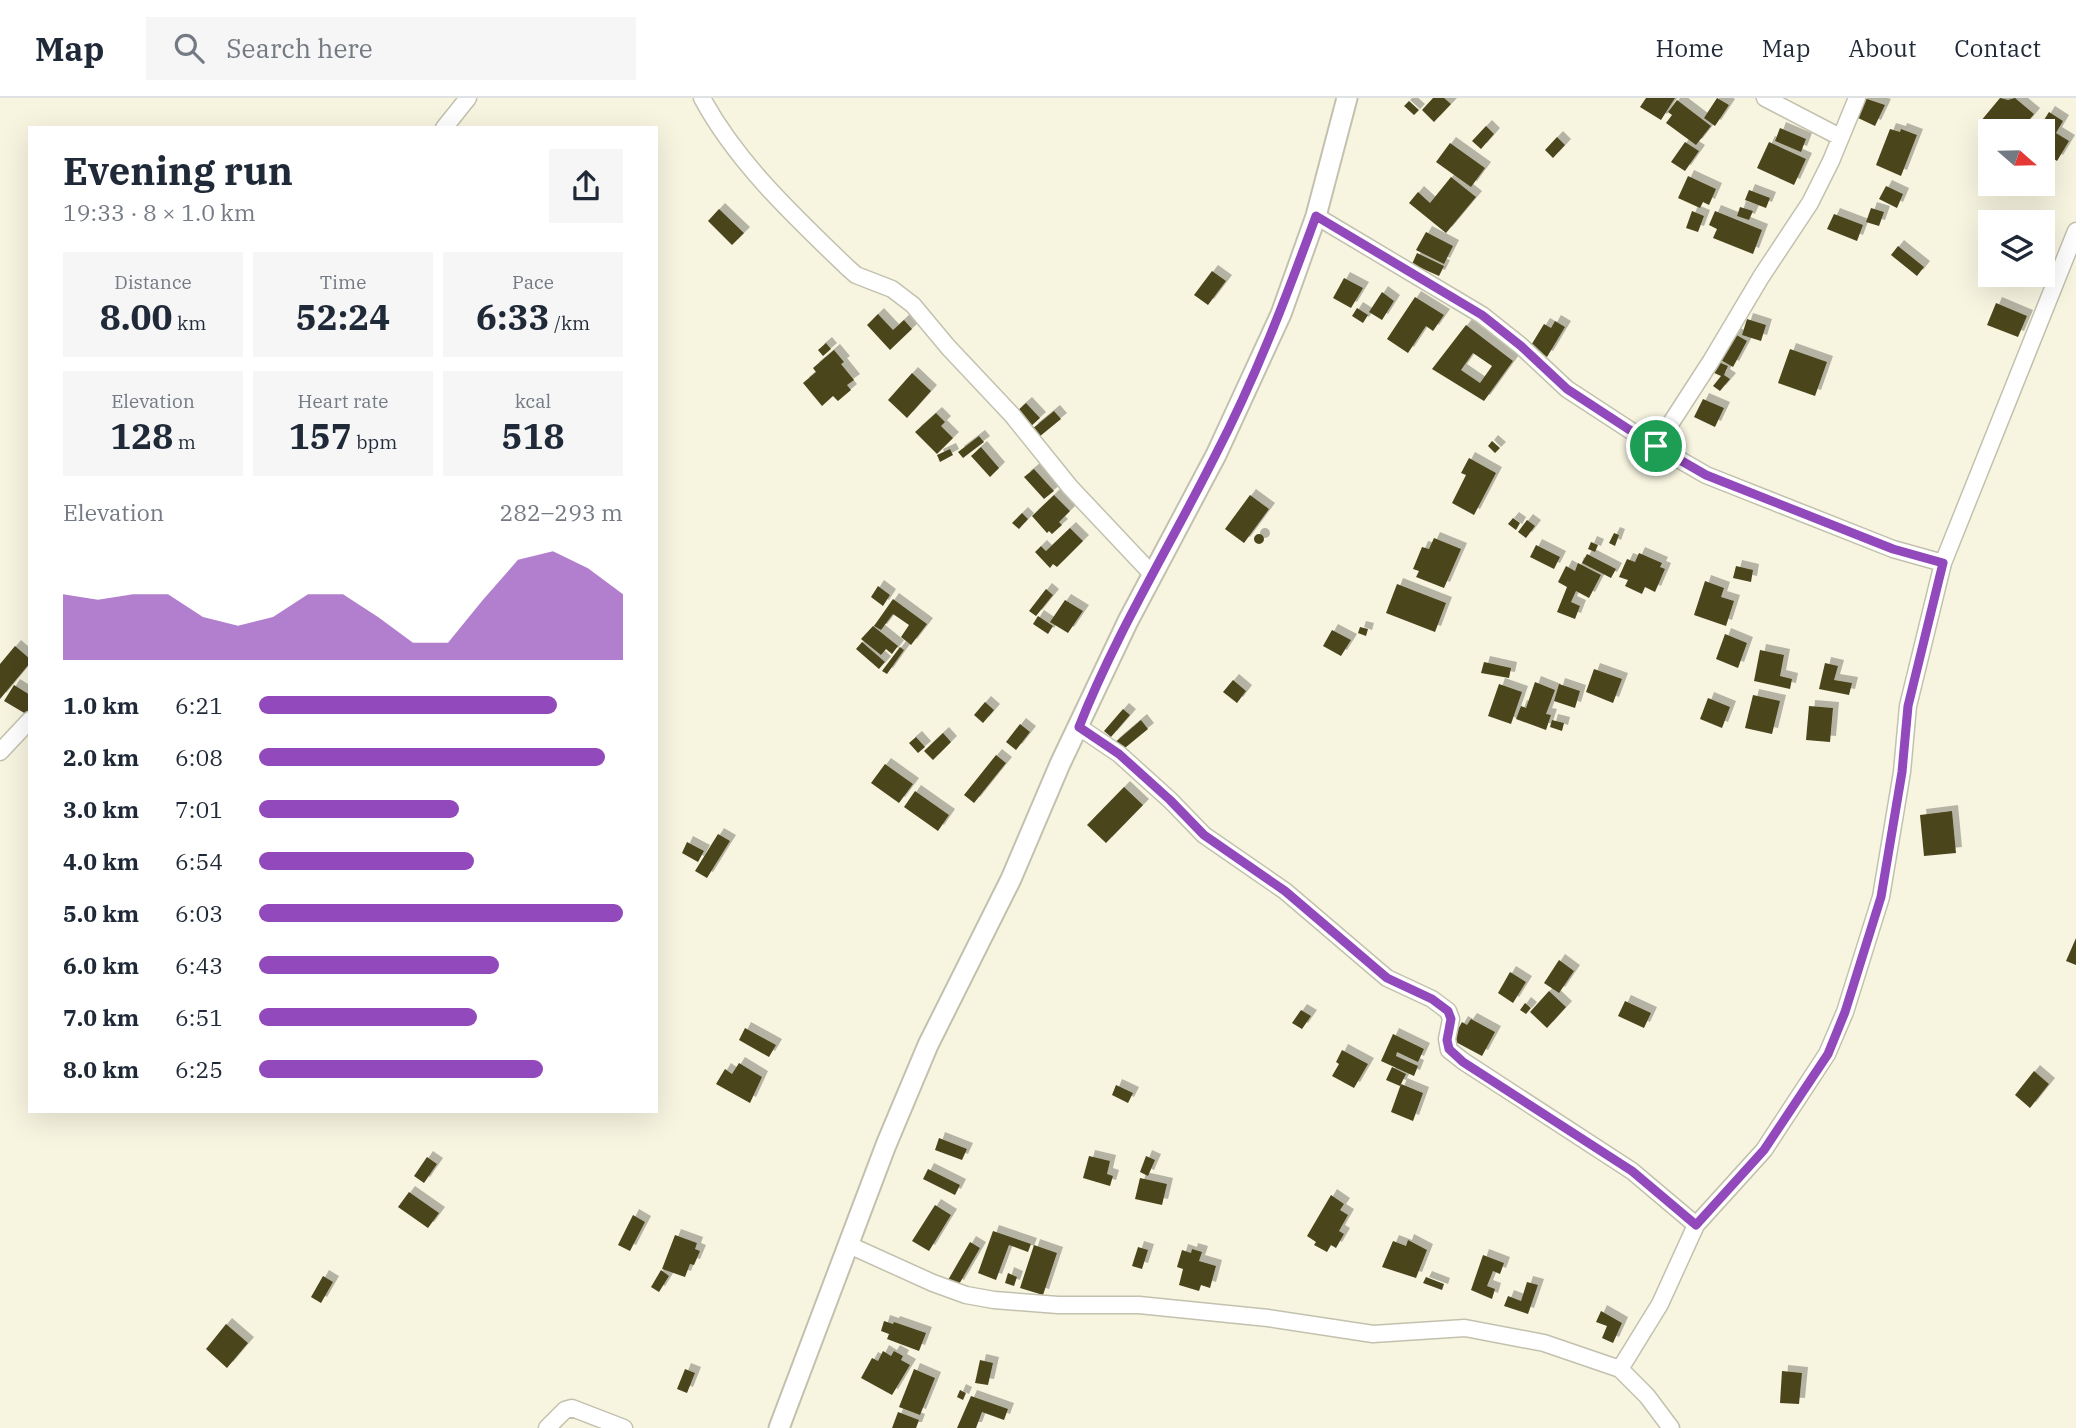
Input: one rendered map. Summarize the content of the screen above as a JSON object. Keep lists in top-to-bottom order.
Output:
{
  "north": "right",
  "page": {
    "header": "Map",
    "search": "Search here",
    "nav": [
      "Home",
      "Map",
      "About",
      "Contact"
    ],
    "heading": ["Evening run", "19:33 · 8 × 1.0 km"],
    "stats": [
      ["Distance", "8.00 km"],
      ["Time", "52:24"],
      ["Pace", "6:33 /km"],
      ["Elevation", "128 m"],
      ["Heart rate", "157 bpm"],
      ["kcal", "518"]
    ],
    "chart": ["Elevation", "282–293 m"],
    "list": [
      {
        "name": "1.0 km",
        "note": "6:21"
      },
      {
        "name": "2.0 km",
        "note": "6:08"
      },
      {
        "name": "3.0 km",
        "note": "7:01"
      },
      {
        "name": "4.0 km",
        "note": "6:54"
      },
      {
        "name": "5.0 km",
        "note": "6:03"
      },
      {
        "name": "6.0 km",
        "note": "6:43"
      },
      {
        "name": "7.0 km",
        "note": "6:51"
      },
      {
        "name": "8.0 km",
        "note": "6:25"
      }
    ]
  }
}
